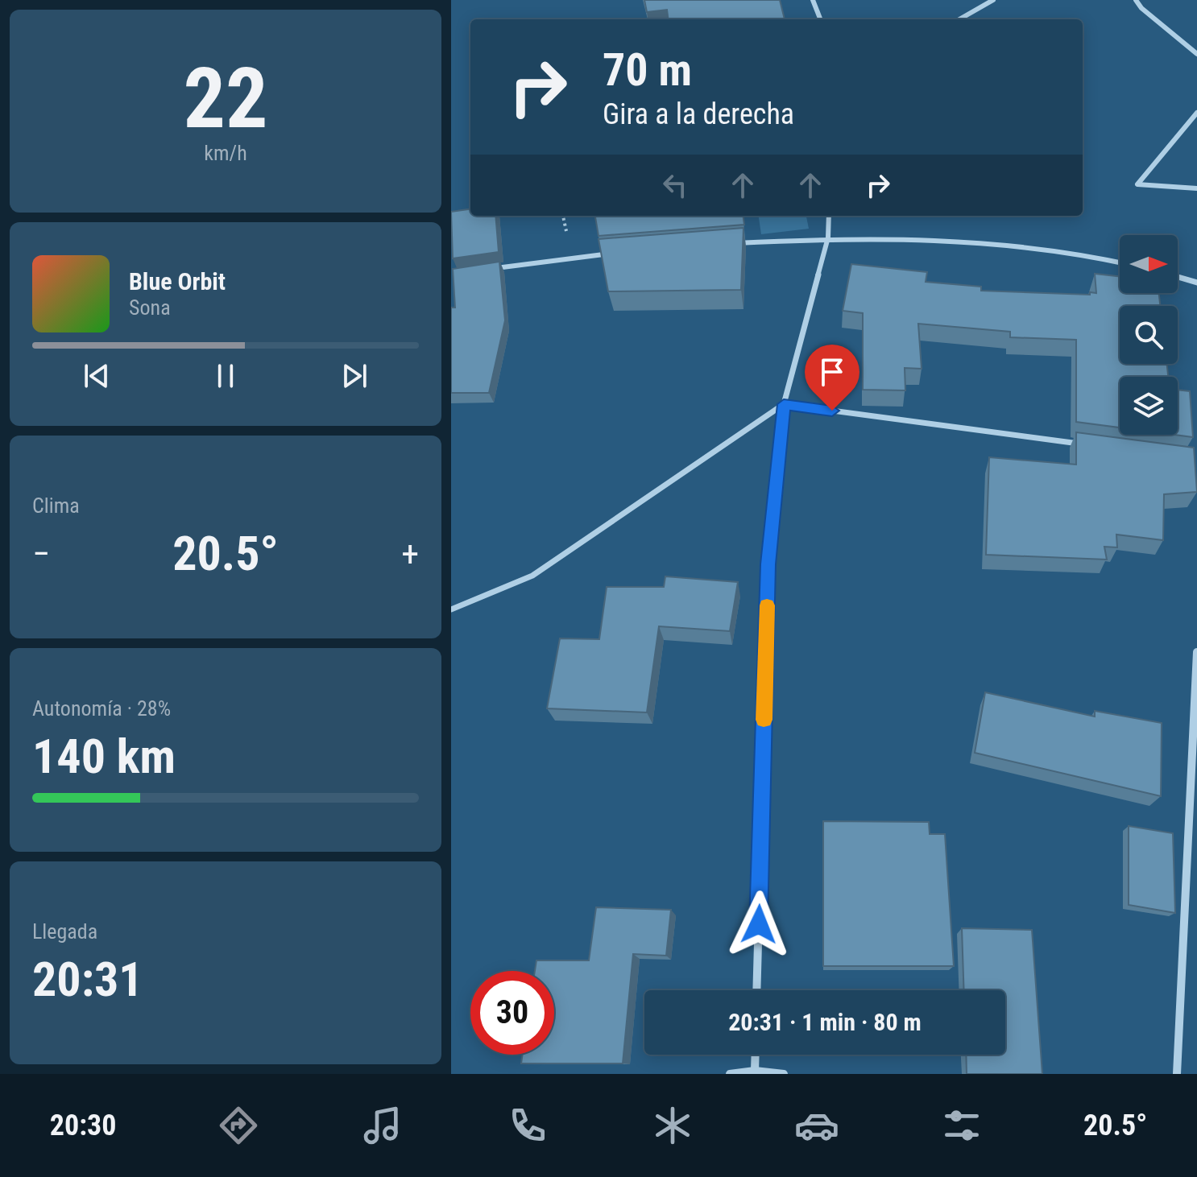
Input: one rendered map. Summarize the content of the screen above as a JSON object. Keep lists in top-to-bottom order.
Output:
{
  "north": "right",
  "page": {
    "tile": [
      ["22", "km/h"],
      "Clima",
      ["Autonomía · 28%", "140 km"],
      ["Llegada", "20:31"]
    ],
    "turn": ["70 m", "Gira a la derecha"],
    "song": ["Blue Orbit", "Sona"],
    "heat": ["−", "20.5°", "+"],
    "limit": "30",
    "trip": "20:31 · 1 min · 80 m",
    "tabs": ["20:30", "20.5°"]
  }
}
